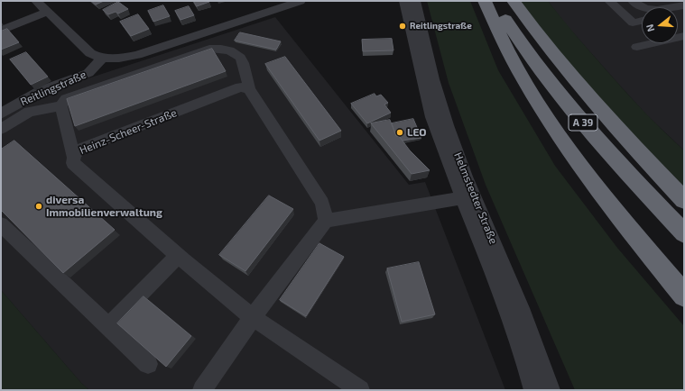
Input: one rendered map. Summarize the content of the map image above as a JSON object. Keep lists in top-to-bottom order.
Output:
{
  "streets": {
    "highway": ["A 39"],
    "street": ["Reitlingstraße", "Heinz-Scheer-Straße", "Helmstedter Straße"]
  },
  "places": ["Reitlingstraße", "LEO", "diversa Immobilienverwaltung"],
  "north": "left"
}
